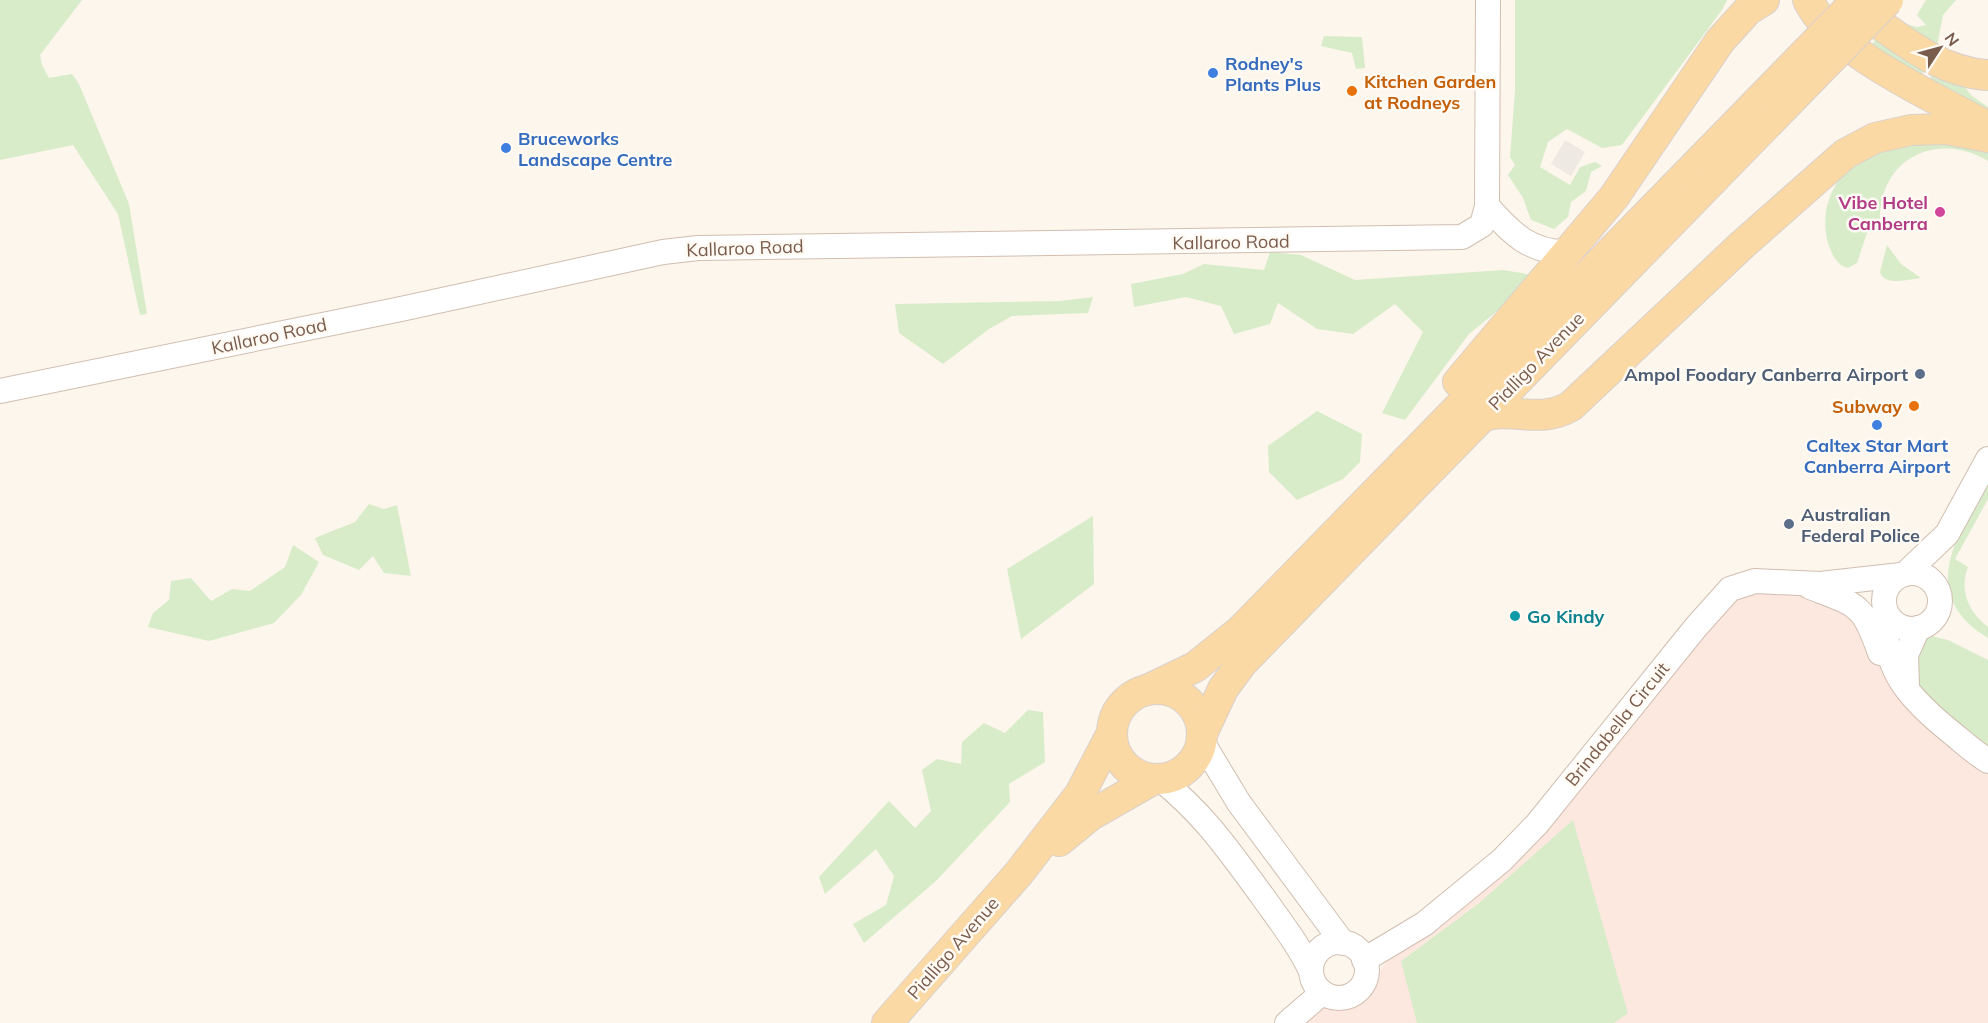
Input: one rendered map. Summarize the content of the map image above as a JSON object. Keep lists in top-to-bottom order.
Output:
{
  "streets": {
    "main road": ["Pialligo Avenue"],
    "street": ["Kallaroo Road", "Brindabella Circuit"]
  },
  "places": [
    "Rodney's Plants Plus",
    "Kitchen Garden at Rodneys",
    "Bruceworks Landscape Centre",
    "Vibe Hotel Canberra",
    "Ampol Foodary Canberra Airport",
    "Subway",
    "Caltex Star Mart Canberra Airport",
    "Australian Federal Police",
    "Go Kindy"
  ],
  "north": "top right"
}
